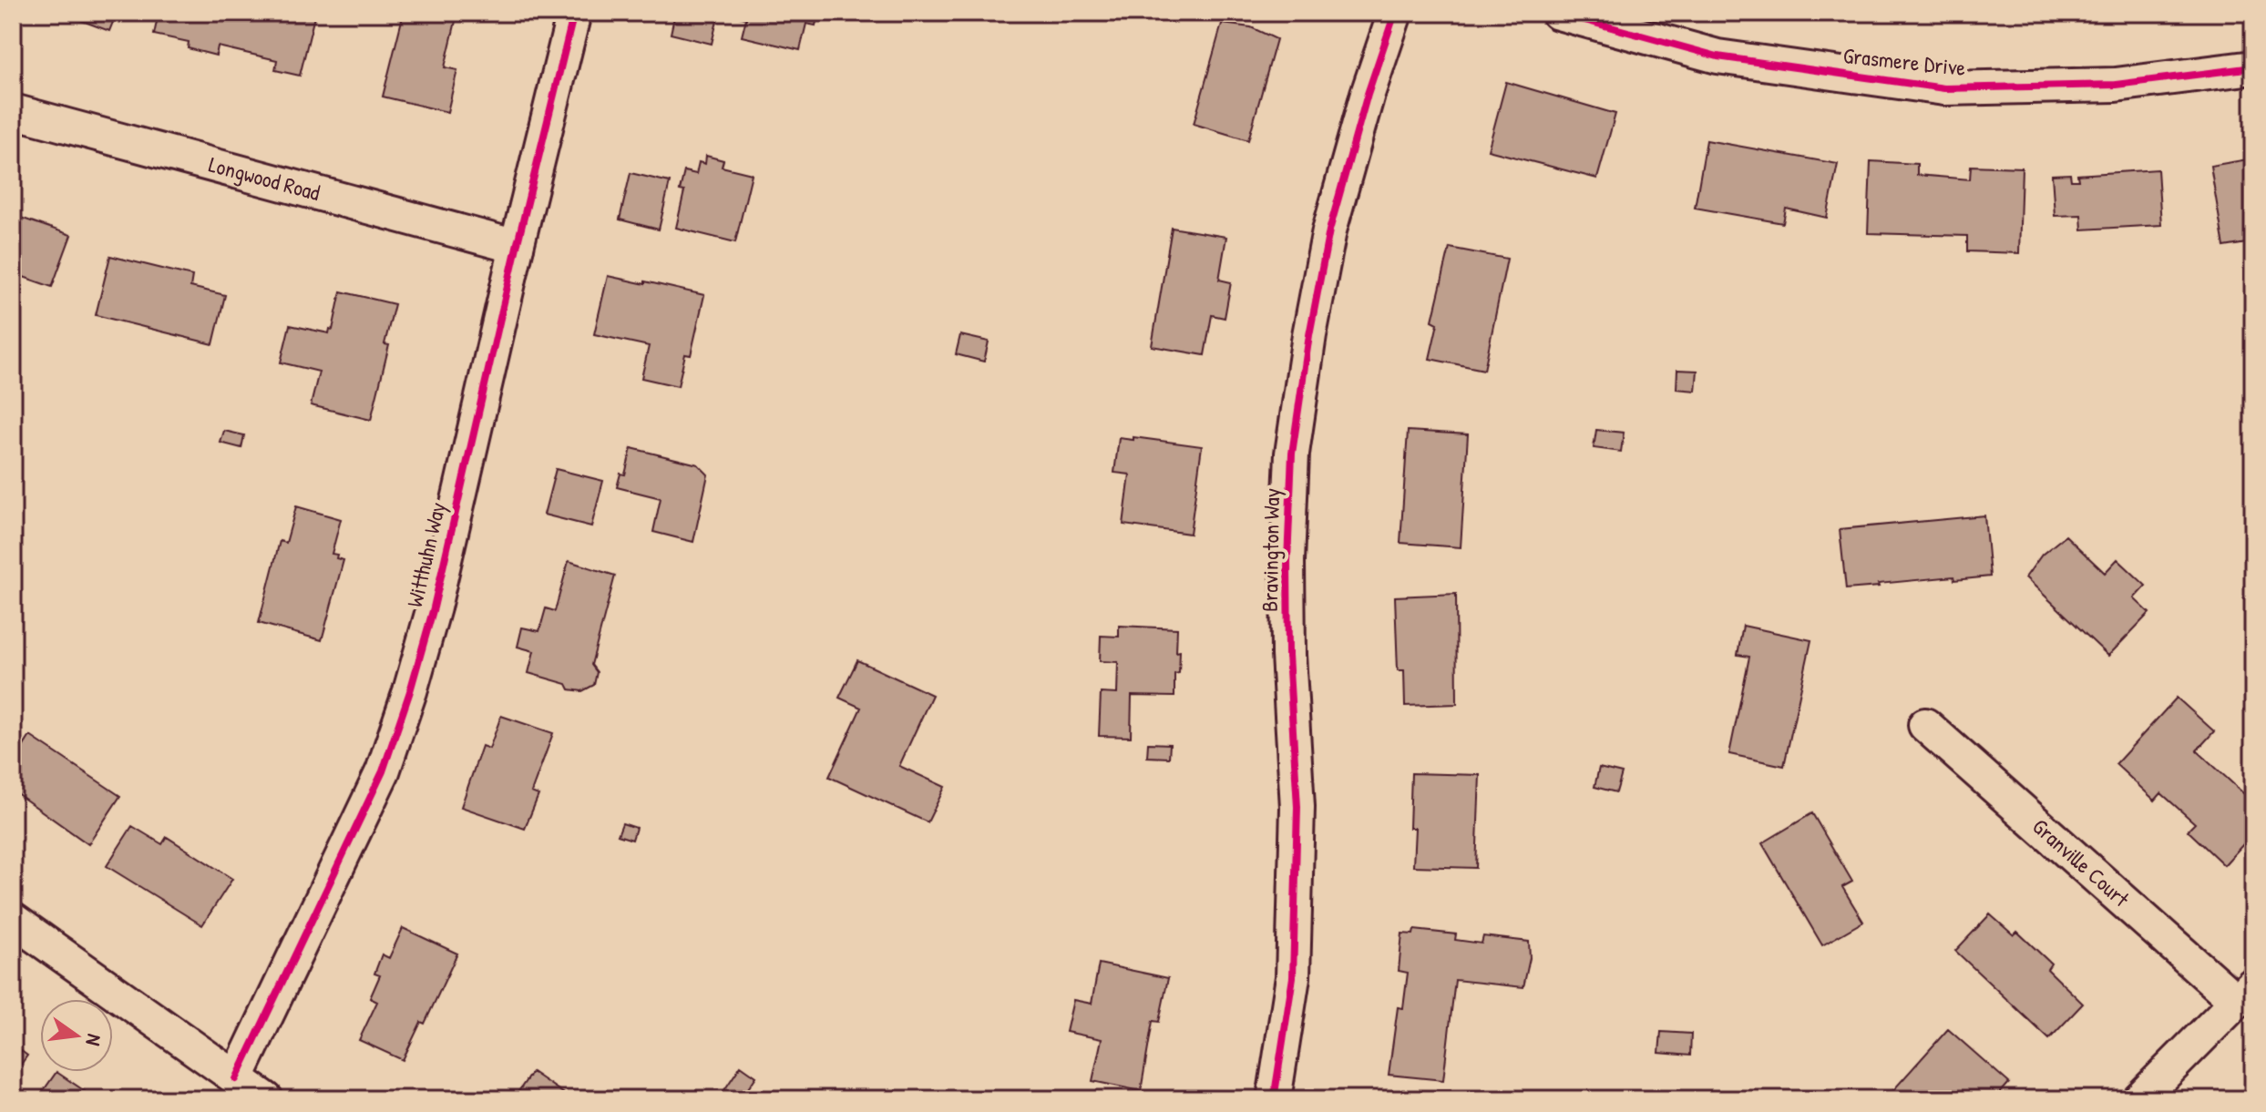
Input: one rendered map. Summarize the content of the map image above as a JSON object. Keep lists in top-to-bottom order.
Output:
{
  "streets": {
    "street": [
      "Grasmere Drive",
      "Longwood Road",
      "Bravington Way",
      "Witthuhn Way",
      "Granville Court"
    ]
  },
  "crossings": [
    ["Longwood Road", "Witthuhn Way"]
  ],
  "north": "right"
}
